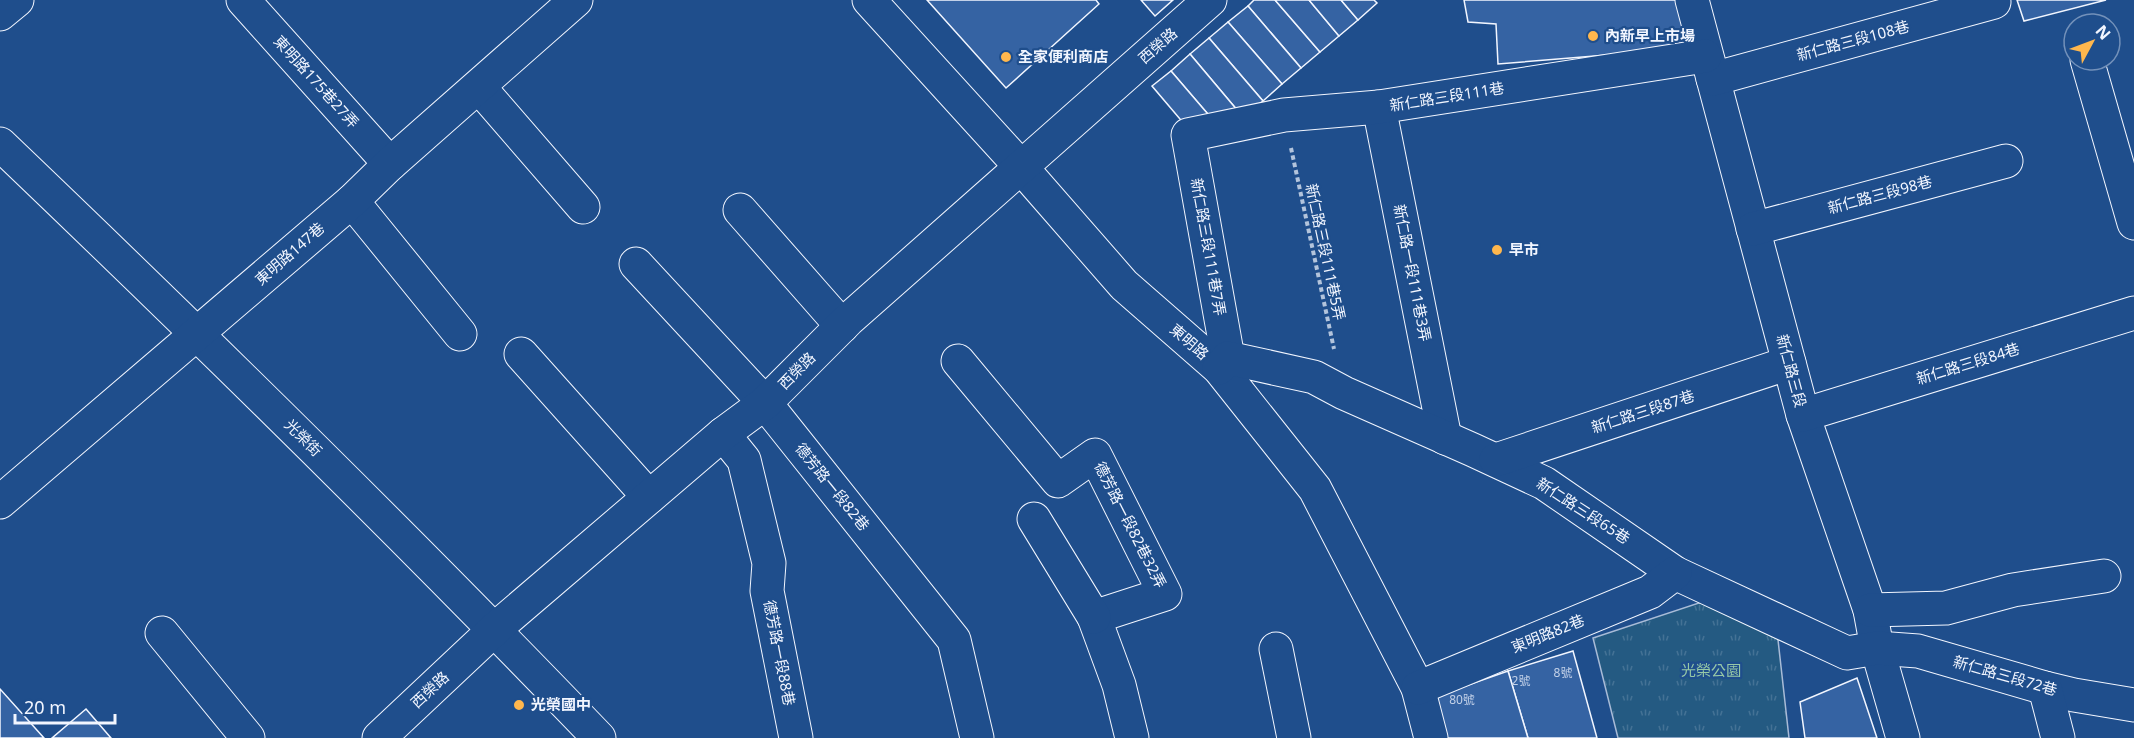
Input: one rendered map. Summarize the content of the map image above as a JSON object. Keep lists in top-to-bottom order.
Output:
{
  "streets": {
    "street": [
      "新仁路三段108巷",
      "西榮路",
      "東明路175巷27弄",
      "新仁路三段111巷",
      "新仁路三段98巷",
      "新仁路三段111巷7弄",
      "東明路147巷",
      "新仁路一段111巷3弄",
      "東明路",
      "新仁路三段84巷",
      "新仁路三段",
      "新仁路三段87巷",
      "光榮街",
      "德芳路一段82巷",
      "新仁路三段65巷",
      "德芳路一段82巷32弄",
      "東明路82巷",
      "德芳路一段88巷",
      "新仁路三段72巷"
    ],
    "path": ["新仁路三段111巷5弄"]
  },
  "crossings": [
    ["新仁路三段108巷", "新仁路三段111巷"],
    ["新仁路三段108巷", "新仁路三段"],
    ["西榮路", "東明路"],
    ["西榮路", "光榮街"],
    ["西榮路", "德芳路一段82巷"],
    ["西榮路", "德芳路一段88巷"],
    ["東明路175巷27弄", "東明路147巷"],
    ["新仁路三段111巷", "新仁路三段111巷7弄"],
    ["新仁路三段111巷", "新仁路三段111巷5弄"],
    ["新仁路三段111巷", "新仁路一段111巷3弄"],
    ["新仁路三段111巷", "新仁路三段"],
    ["新仁路三段98巷", "新仁路三段"],
    ["新仁路三段111巷7弄", "東明路"],
    ["新仁路三段111巷7弄", "新仁路三段65巷"],
    ["新仁路三段111巷5弄", "新仁路三段65巷"],
    ["東明路147巷", "光榮街"],
    ["新仁路一段111巷3弄", "新仁路三段65巷"],
    ["東明路", "新仁路三段65巷"],
    ["東明路", "東明路82巷"],
    ["新仁路三段84巷", "新仁路三段"],
    ["新仁路三段", "新仁路三段87巷"],
    ["新仁路三段", "新仁路三段65巷"],
    ["新仁路三段", "新仁路三段72巷"],
    ["新仁路三段87巷", "新仁路三段65巷"],
    ["新仁路三段65巷", "東明路82巷"],
    ["新仁路三段65巷", "新仁路三段72巷"]
  ],
  "parks": ["光榮公園"],
  "places": [
    "內新早上市場",
    "全家便利商店",
    "早市",
    "光榮國中"
  ],
  "house_numbers": ["8號", "2號", "80號"],
  "scale_bar": "20 m",
  "north": "top right"
}
